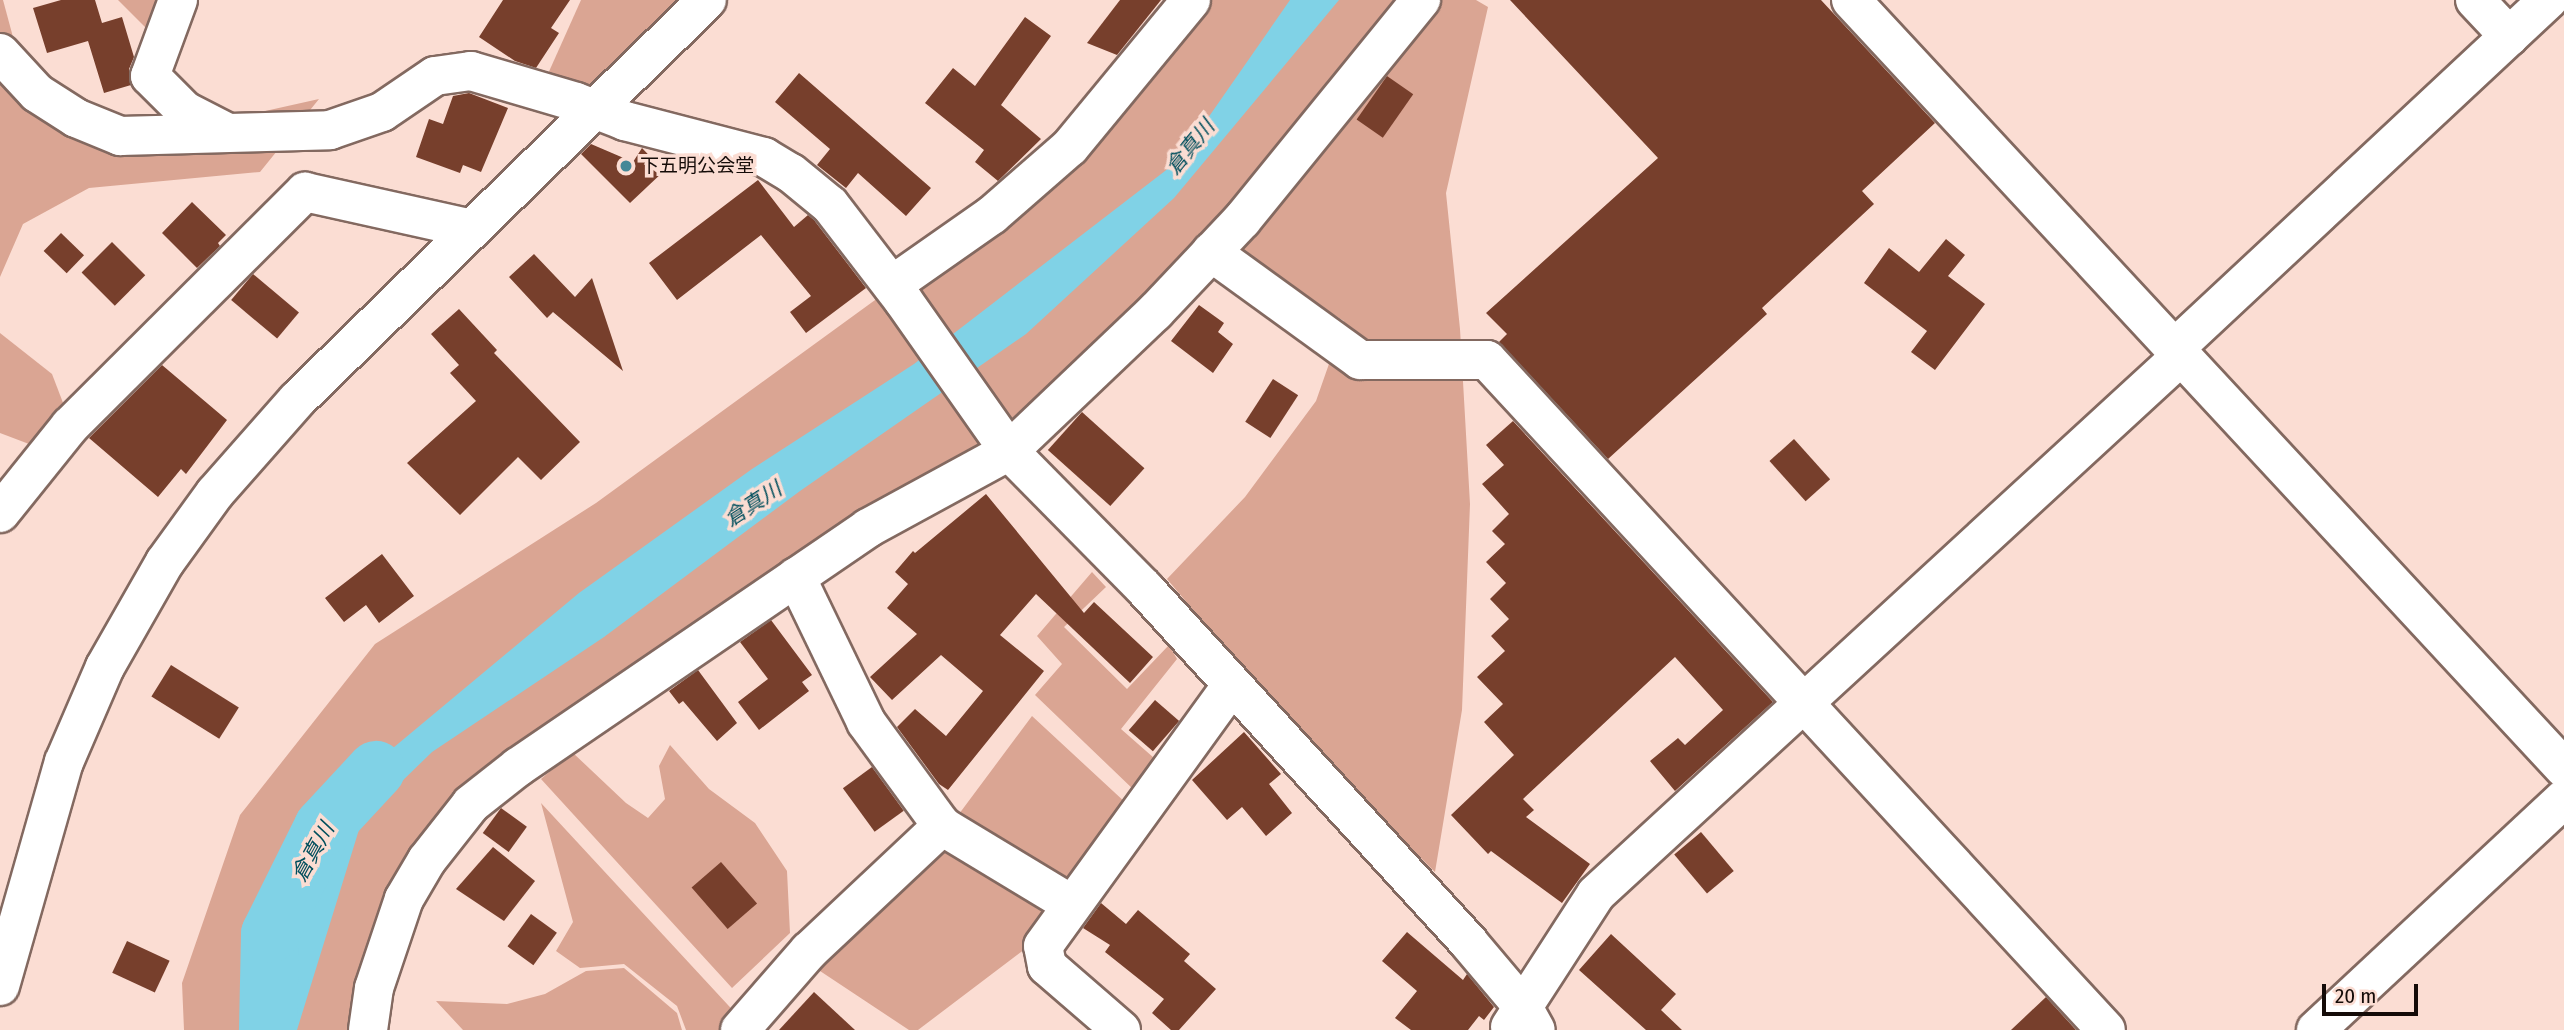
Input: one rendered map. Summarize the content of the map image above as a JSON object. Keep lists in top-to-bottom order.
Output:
{
  "water": ["倉真川"],
  "places": ["下五明公会堂"],
  "scale_bar": "20 m"
}
